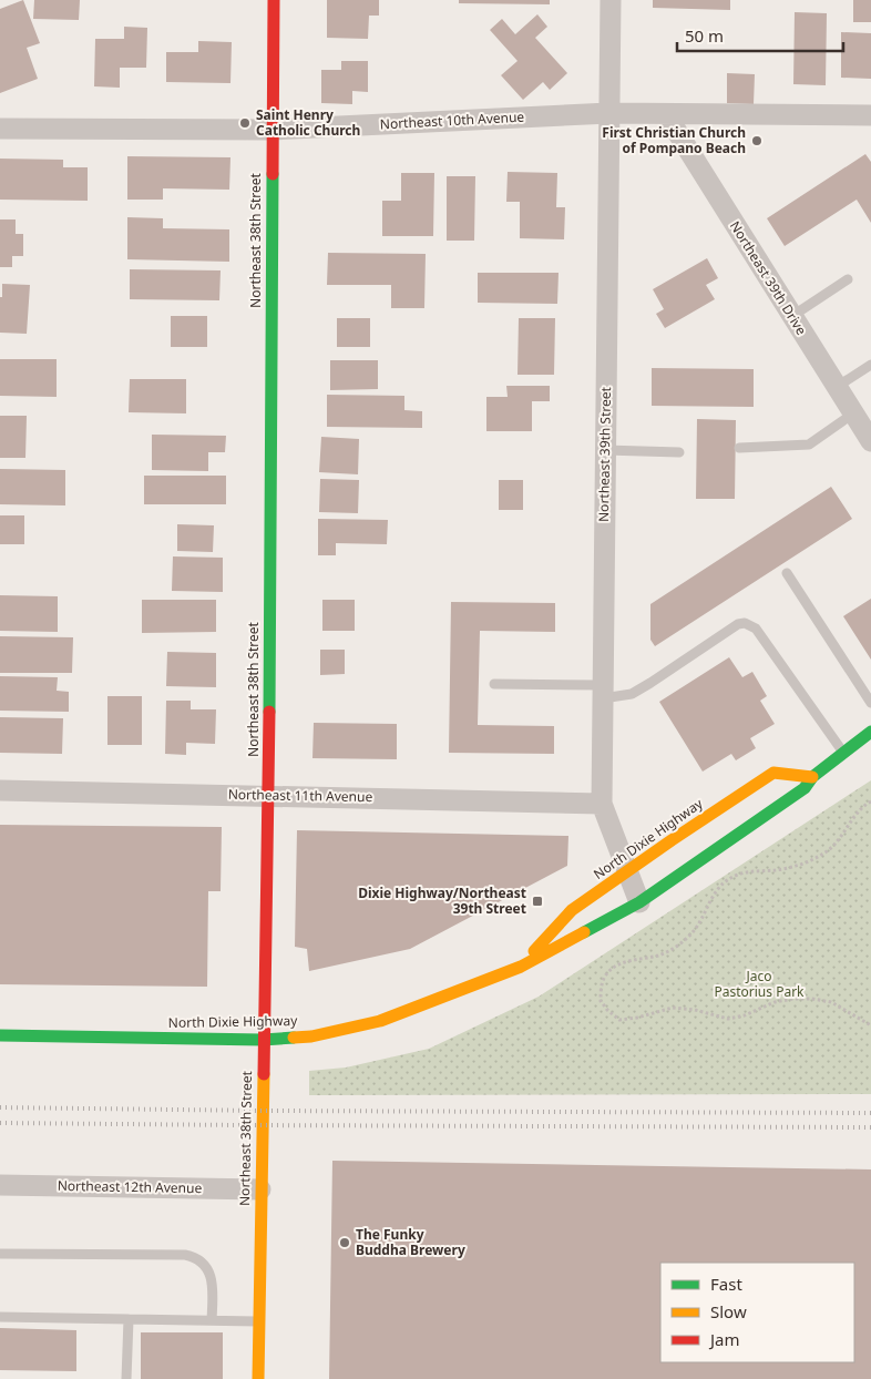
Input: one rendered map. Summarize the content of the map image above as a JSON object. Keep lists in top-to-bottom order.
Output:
{
  "streets": {
    "street": [
      "Northeast 10th Avenue",
      "Northeast 38th Street",
      "Northeast 39th Drive",
      "Northeast 39th Street",
      "Northeast 11th Avenue",
      "North Dixie Highway",
      "Northeast 12th Avenue"
    ]
  },
  "crossings": [
    ["Northeast 10th Avenue", "Northeast 38th Street"],
    ["Northeast 10th Avenue", "Northeast 39th Drive"],
    ["Northeast 10th Avenue", "Northeast 39th Street"],
    ["Northeast 38th Street", "Northeast 11th Avenue"],
    ["Northeast 38th Street", "North Dixie Highway"],
    ["Northeast 38th Street", "Northeast 12th Avenue"],
    ["Northeast 39th Street", "Northeast 11th Avenue"],
    ["Northeast 39th Street", "North Dixie Highway"]
  ],
  "parks": ["Jaco Pastorius Park"],
  "places": {
    "other": ["Saint Henry Catholic Church", "First Christian Church of Pompano Beach", "The Funky Buddha Brewery"],
    "transit": ["Dixie Highway/Northeast 39th Street"]
  },
  "legend": ["Fast", "Slow", "Jam"],
  "scale_bar": "50 m"
}
